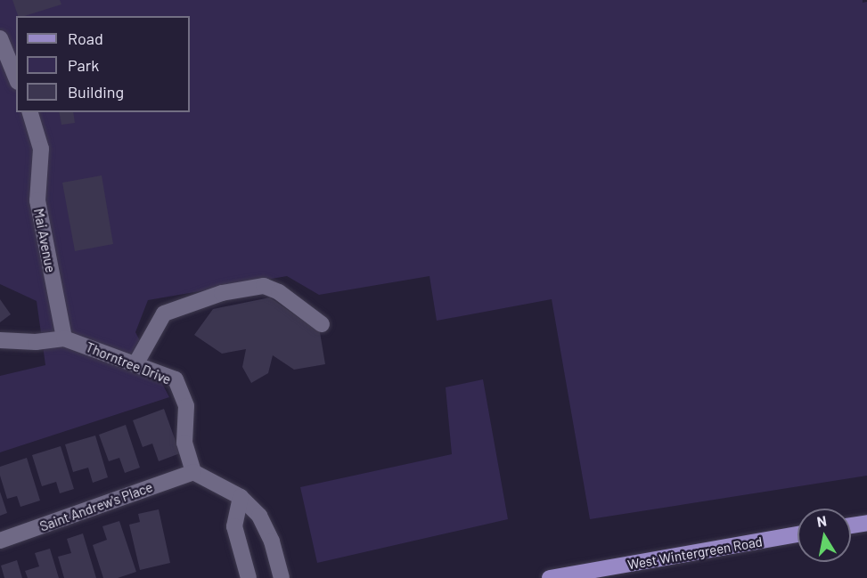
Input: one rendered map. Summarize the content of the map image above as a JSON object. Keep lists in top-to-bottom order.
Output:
{
  "streets": {
    "main road": ["West Wintergreen Road"],
    "street": ["Mai Avenue", "Thorntree Drive", "Saint Andrew's Place"]
  },
  "crossings": [
    ["Mai Avenue", "Thorntree Drive"],
    ["Thorntree Drive", "Saint Andrew's Place"]
  ],
  "legend": ["Road", "Park", "Building"],
  "north": "top"
}
